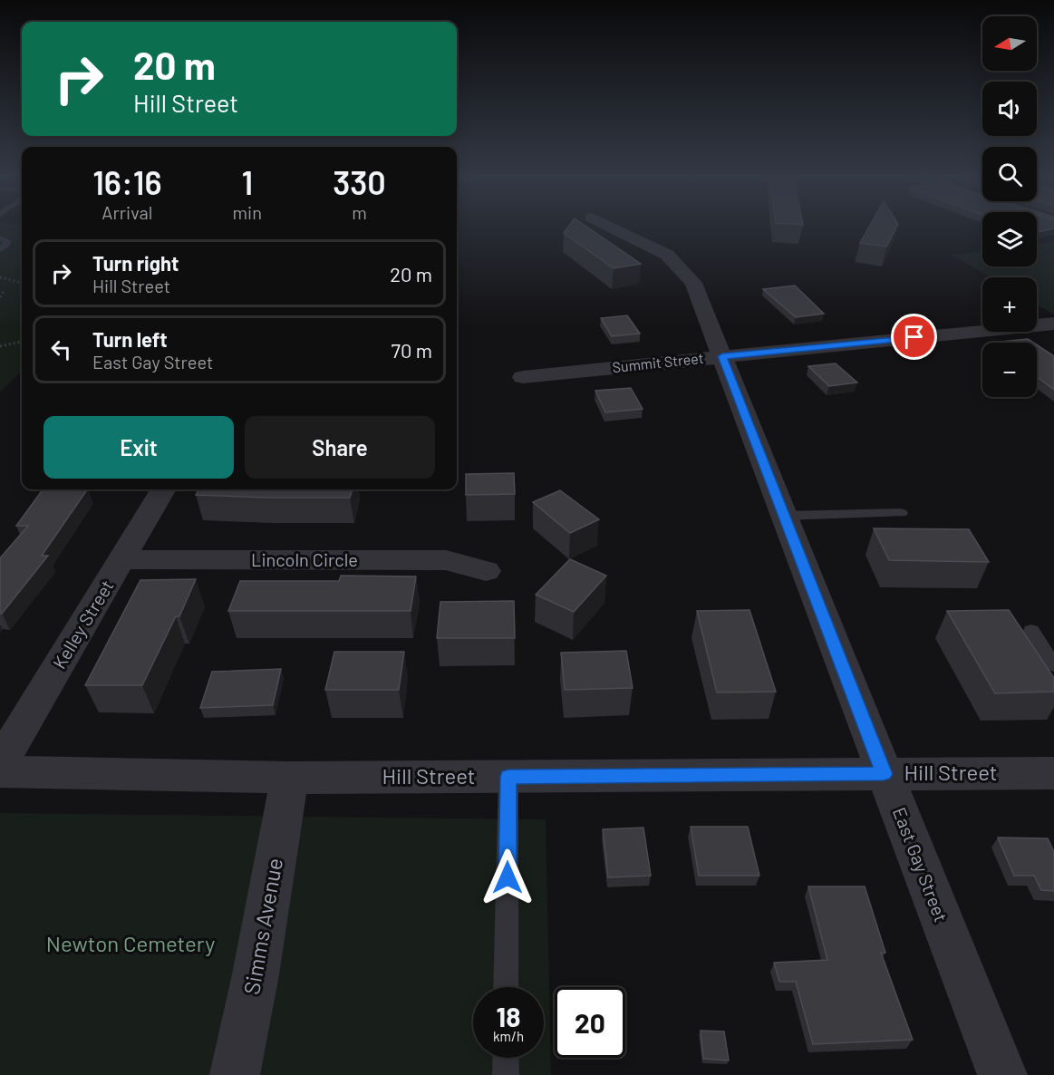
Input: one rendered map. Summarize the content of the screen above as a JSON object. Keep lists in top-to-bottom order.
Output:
{
  "streets": {
    "street": [
      "Summit Street",
      "Lincoln Circle",
      "Kelley Street",
      "Hill Street",
      "East Gay Street",
      "Simms Avenue"
    ]
  },
  "crossings": [
    ["Summit Street", "East Gay Street"],
    ["Lincoln Circle", "Kelley Street"],
    ["Hill Street", "East Gay Street"],
    ["Hill Street", "Simms Avenue"]
  ],
  "parks": ["Newton Cemetery"],
  "north": "left",
  "page": {
    "map_buttons": ["+", "−"],
    "turn": ["20 m", "Hill Street"],
    "eta": [
      "16:16",
      "Arrival",
      "1",
      "min",
      "330",
      "m"
    ],
    "list": [
      {
        "name": "Turn right",
        "note": "Hill Street",
        "value": "20 m"
      },
      {
        "name": "Turn left",
        "note": "East Gay Street",
        "value": "70 m"
      }
    ],
    "buttons": ["Exit", "Share"],
    "speed": "18 km/h",
    "limit": "20"
  }
}
